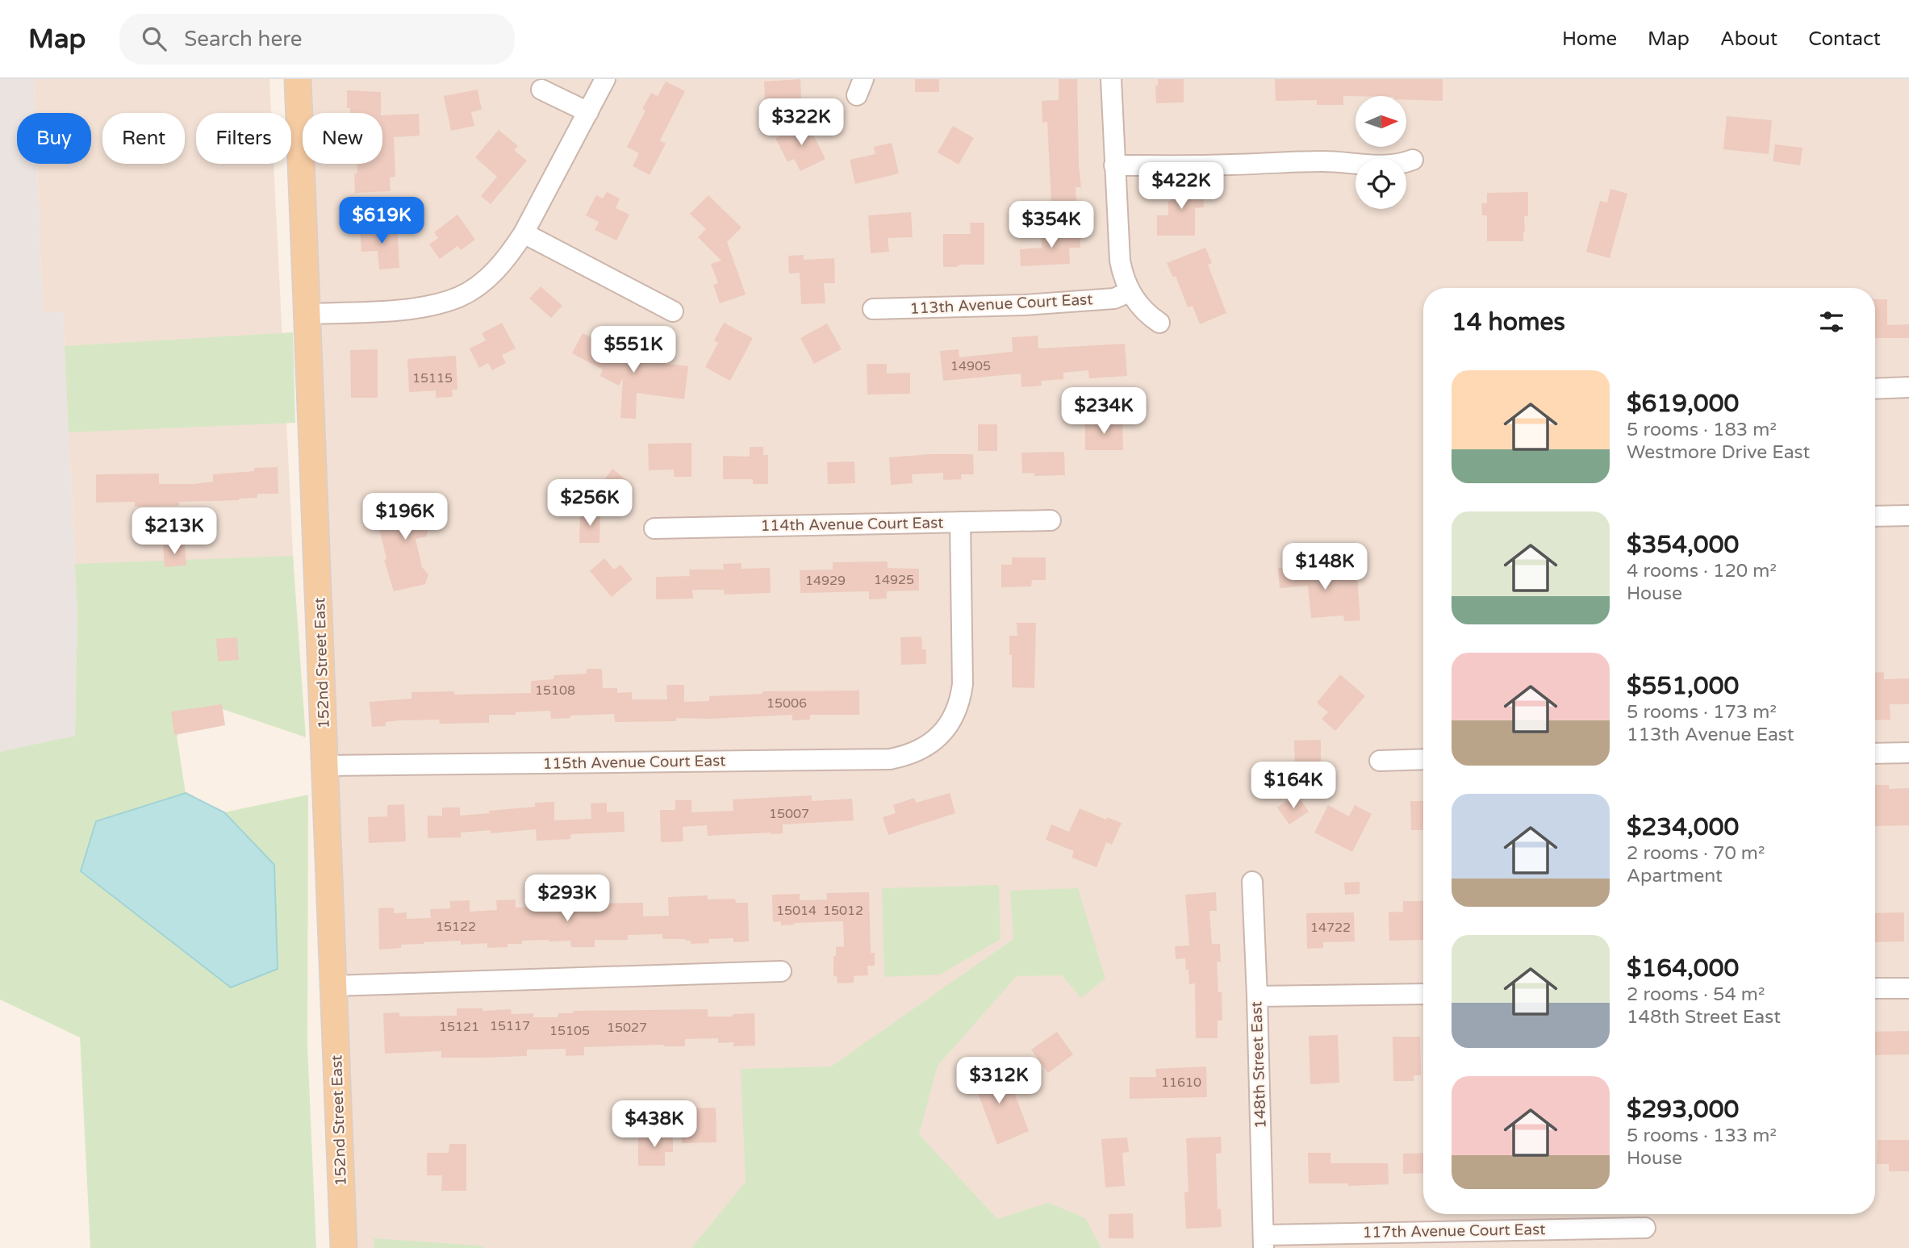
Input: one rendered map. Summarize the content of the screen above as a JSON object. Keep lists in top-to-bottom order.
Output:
{
  "streets": {
    "main road": ["152nd Street East"],
    "street": [
      "113th Avenue Court East",
      "114th Avenue Court East",
      "115th Avenue Court East",
      "148th Street East",
      "117th Avenue Court East"
    ]
  },
  "crossings": [
    ["114th Avenue Court East", "115th Avenue Court East"],
    ["152nd Street East", "115th Avenue Court East"],
    ["148th Street East", "117th Avenue Court East"]
  ],
  "house_numbers": [
    "14905",
    "15115",
    "14925",
    "14929",
    "15108",
    "15006",
    "15007",
    "15014",
    "15012",
    "15122",
    "14722",
    "15117",
    "15121",
    "15027",
    "15105",
    "11610"
  ],
  "north": "right",
  "page": {
    "header": "Map",
    "search": "Search here",
    "nav": [
      "Home",
      "Map",
      "About",
      "Contact"
    ],
    "price": [
      "$322K",
      "$422K",
      "$619K",
      "$354K",
      "$551K",
      "$234K",
      "$256K",
      "$196K",
      "$213K",
      "$148K",
      "$164K",
      "$293K",
      "$312K",
      "$438K"
    ],
    "chip": [
      "Buy",
      "Rent",
      "Filters",
      "New"
    ],
    "heading": "14 homes",
    "list": [
      {
        "name": "$619,000",
        "note": "5 rooms · 183 m² · Westmore Drive East"
      },
      {
        "name": "$354,000",
        "note": "4 rooms · 120 m² · House"
      },
      {
        "name": "$551,000",
        "note": "5 rooms · 173 m² · 113th Avenue East"
      },
      {
        "name": "$234,000",
        "note": "2 rooms · 70 m² · Apartment"
      },
      {
        "name": "$164,000",
        "note": "2 rooms · 54 m² · 148th Street East"
      },
      {
        "name": "$293,000",
        "note": "5 rooms · 133 m² · House"
      }
    ]
  }
}
